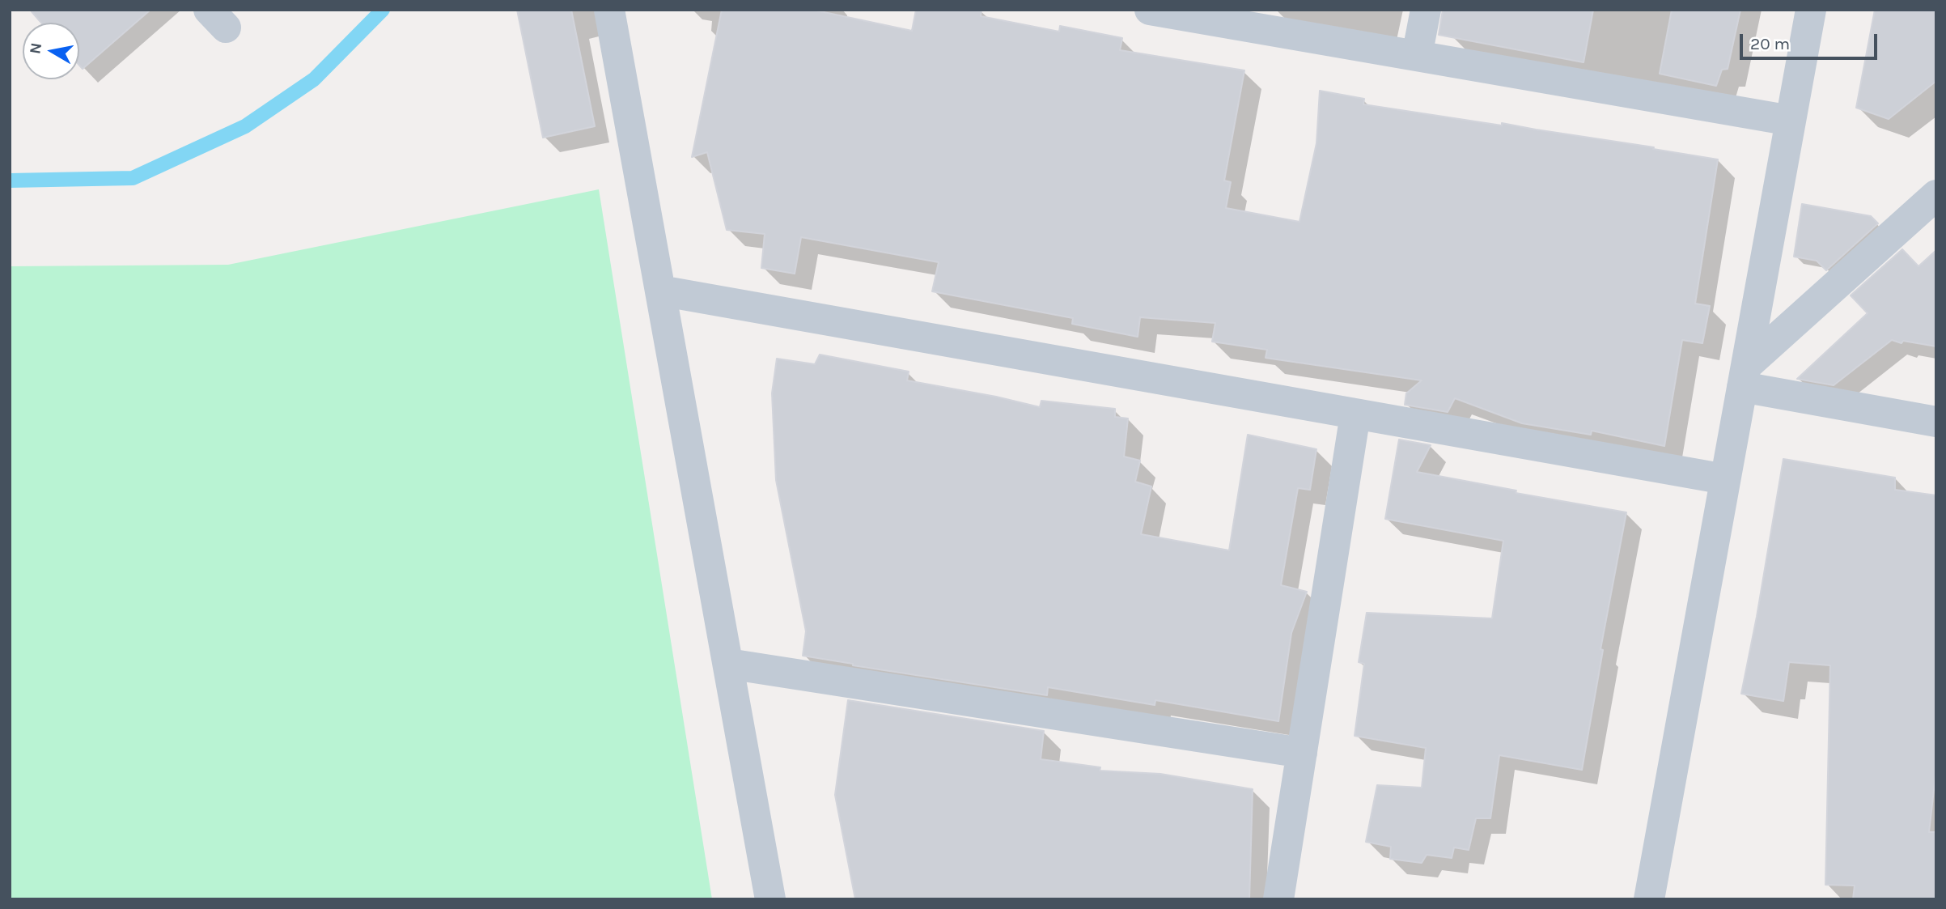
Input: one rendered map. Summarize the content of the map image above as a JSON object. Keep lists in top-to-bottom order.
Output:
{
  "scale_bar": "20 m",
  "north": "left"
}
